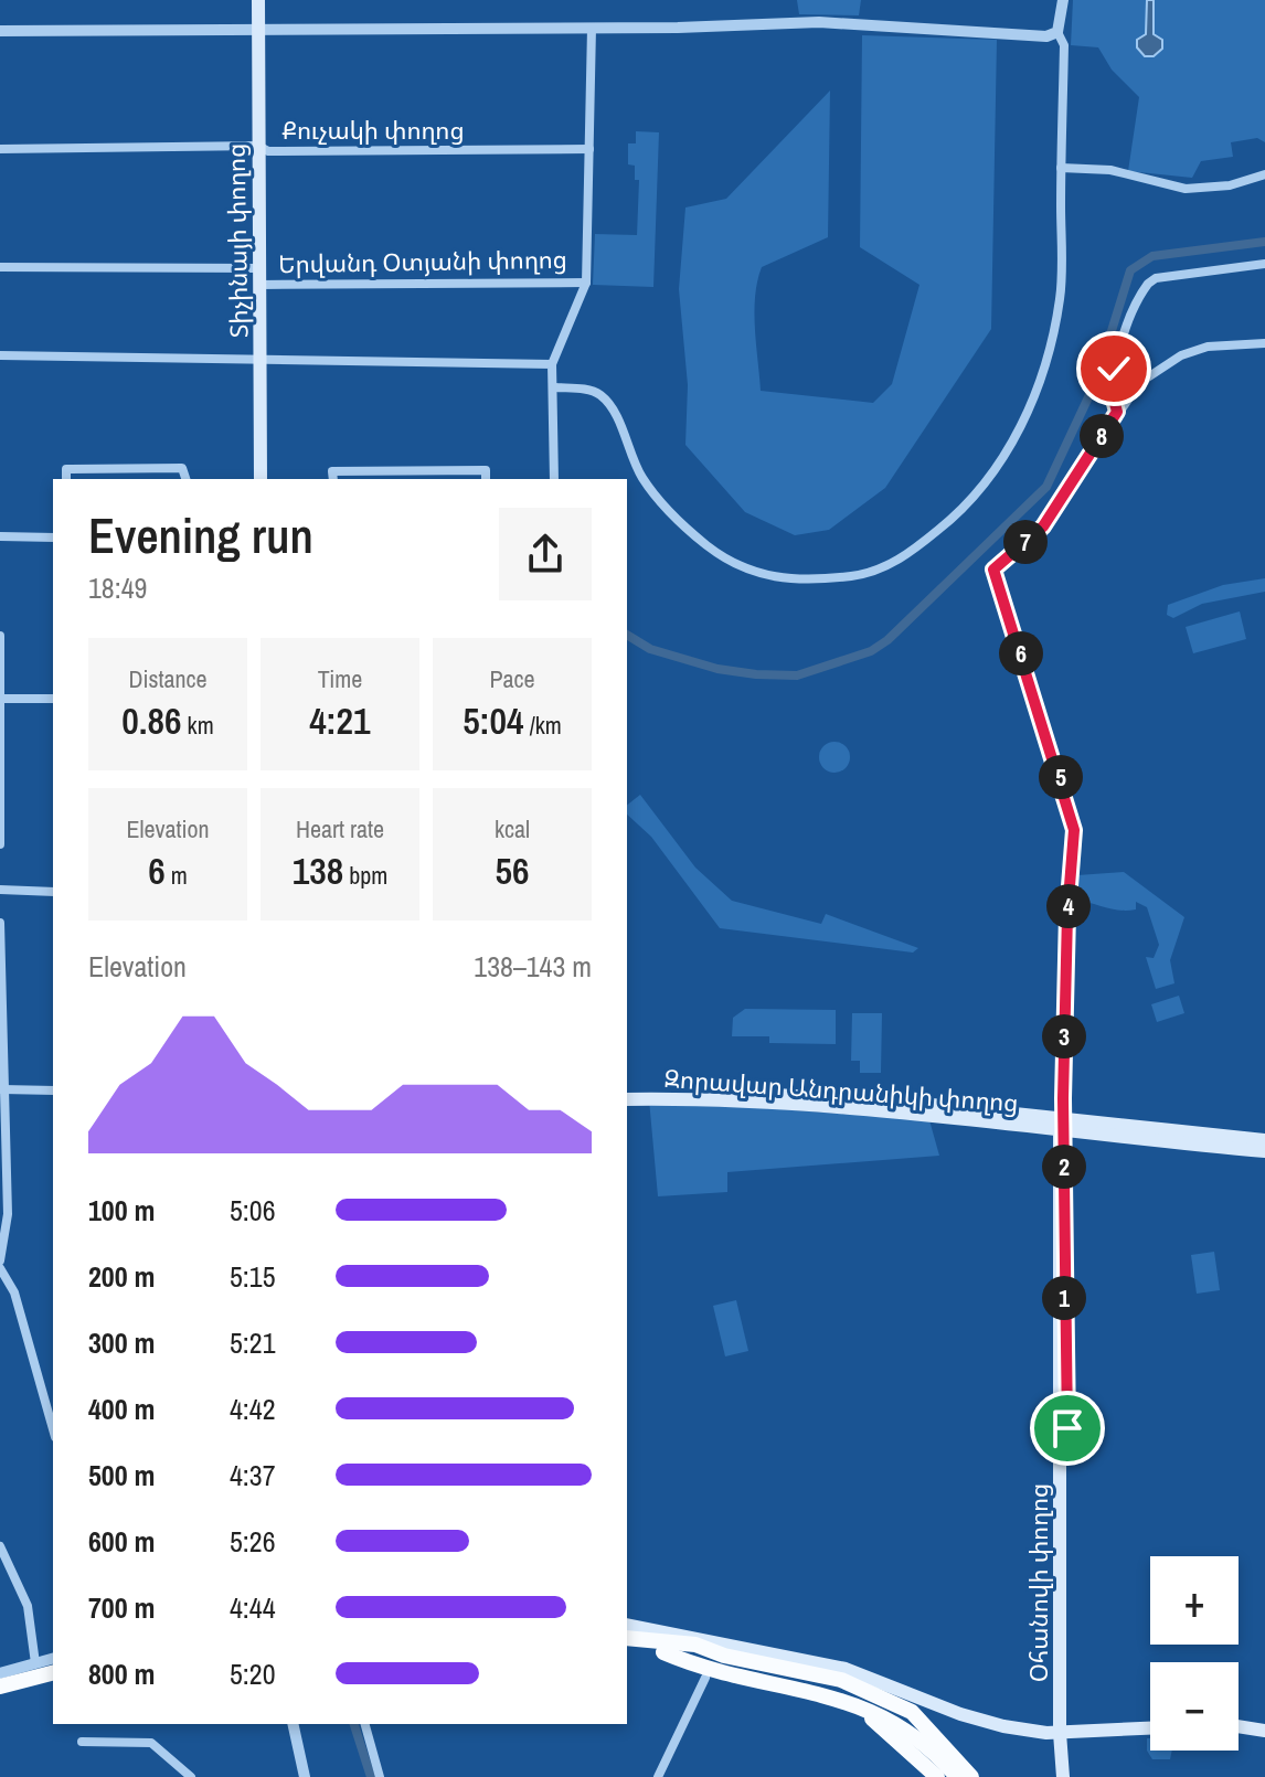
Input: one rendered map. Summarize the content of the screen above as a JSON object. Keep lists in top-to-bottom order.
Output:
{
  "streets": {
    "main road": ["Տիչինայի փողոց", "Զորավար Անդրանիկի փողոց", "Օհանովի փողոց"],
    "street": ["Քուչակի փողոց", "Երվանդ Օտյանի փողոց"]
  },
  "crossings": [
    ["Քուչակի փողոց", "Տիչինայի փողոց"],
    ["Քուչակի փողոց", "Երվանդ Օտյանի փողոց"],
    ["Տիչինայի փողոց", "Երվանդ Օտյանի փողոց"],
    ["Զորավար Անդրանիկի փողոց", "Օհանովի փողոց"]
  ],
  "page": {
    "pins": [
      "8",
      "7",
      "6",
      "5",
      "4",
      "3",
      "2",
      "1"
    ],
    "heading": ["Evening run", "18:49"],
    "stats": [
      ["Distance", "0.86 km"],
      ["Time", "4:21"],
      ["Pace", "5:04 /km"],
      ["Elevation", "6 m"],
      ["Heart rate", "138 bpm"],
      ["kcal", "56"]
    ],
    "chart": ["Elevation", "138–143 m"],
    "list": [
      {
        "name": "100 m",
        "note": "5:06"
      },
      {
        "name": "200 m",
        "note": "5:15"
      },
      {
        "name": "300 m",
        "note": "5:21"
      },
      {
        "name": "400 m",
        "note": "4:42"
      },
      {
        "name": "500 m",
        "note": "4:37"
      },
      {
        "name": "600 m",
        "note": "5:26"
      },
      {
        "name": "700 m",
        "note": "4:44"
      },
      {
        "name": "800 m",
        "note": "5:20"
      }
    ],
    "map_buttons": ["+", "−"]
  }
}
